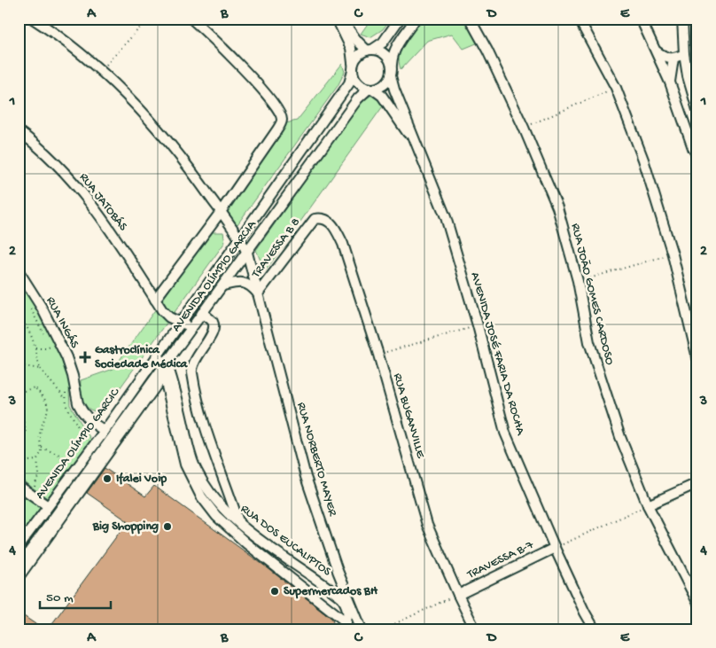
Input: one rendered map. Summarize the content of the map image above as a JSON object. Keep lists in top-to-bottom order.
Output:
{
  "streets": {
    "street": [
      "RUA JATOBÁS",
      "TRAVESSA B 8",
      "AVENIDA OLÍMPIO GARCIA",
      "RUA JOÃO GOMES CARDOSO",
      "RUA INGÁS",
      "AVENIDA JOSÉ FARIA DA ROCHA",
      "RUA BUGANVILLE",
      "AVENIDA OLÍMPIO GARCIC",
      "RUA NORBERTO MAYER",
      "RUA DOS EUCALIPTOS",
      "TRAVESSA B-7"
    ]
  },
  "crossings": [
    ["RUA JATOBÁS", "AVENIDA OLÍMPIO GARCIA"],
    ["TRAVESSA B 8", "RUA BUGANVILLE"],
    ["TRAVESSA B 8", "RUA NORBERTO MAYER"],
    ["AVENIDA OLÍMPIO GARCIA", "AVENIDA JOSÉ FARIA DA ROCHA"],
    ["AVENIDA OLÍMPIO GARCIA", "AVENIDA OLÍMPIO GARCIC"],
    ["AVENIDA OLÍMPIO GARCIA", "RUA NORBERTO MAYER"],
    ["AVENIDA OLÍMPIO GARCIA", "RUA DOS EUCALIPTOS"],
    ["RUA INGÁS", "AVENIDA OLÍMPIO GARCIC"],
    ["AVENIDA JOSÉ FARIA DA ROCHA", "TRAVESSA B-7"],
    ["RUA BUGANVILLE", "TRAVESSA B-7"]
  ],
  "places": {
    "health": ["Gastroclínica Sociedade Médica"],
    "other": ["Ifalei Voip", "Big Shopping", "Supermercados BH"]
  },
  "scale_bar": "50 m",
  "grid": {
    "columns": [
      "A",
      "B",
      "C",
      "D",
      "E"
    ],
    "rows": [
      "1",
      "2",
      "3",
      "4"
    ]
  }
}
